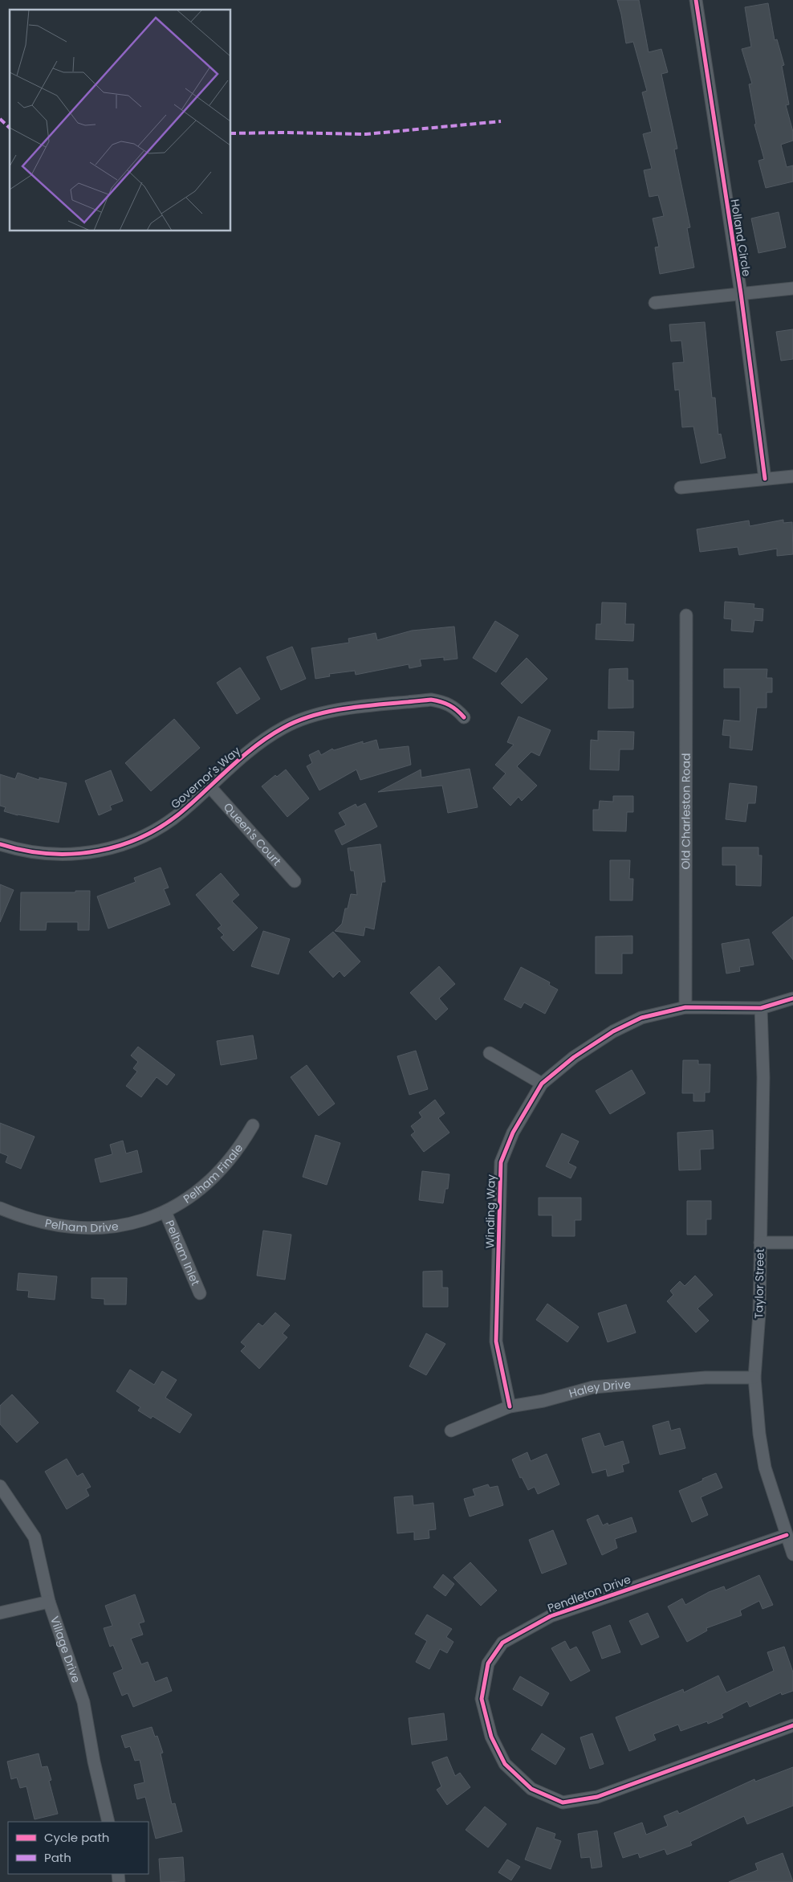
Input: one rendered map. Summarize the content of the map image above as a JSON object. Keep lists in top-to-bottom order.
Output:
{
  "streets": {
    "street": [
      "Holland Circle",
      "Governor's Way",
      "Old Charleston Road",
      "Queen's Court",
      "Pelham Finale",
      "Winding Way",
      "Pelham Drive",
      "Pelham Inlet",
      "Taylor Street",
      "Haley Drive",
      "Pendleton Drive",
      "Village Drive"
    ]
  },
  "crossings": [
    ["Governor's Way", "Queen's Court"],
    ["Old Charleston Road", "Winding Way"],
    ["Pelham Finale", "Pelham Drive"],
    ["Pelham Finale", "Pelham Inlet"],
    ["Winding Way", "Taylor Street"],
    ["Winding Way", "Haley Drive"],
    ["Pelham Drive", "Pelham Inlet"],
    ["Taylor Street", "Haley Drive"],
    ["Taylor Street", "Pendleton Drive"]
  ],
  "legend": ["Cycle path", "Path"]
}
